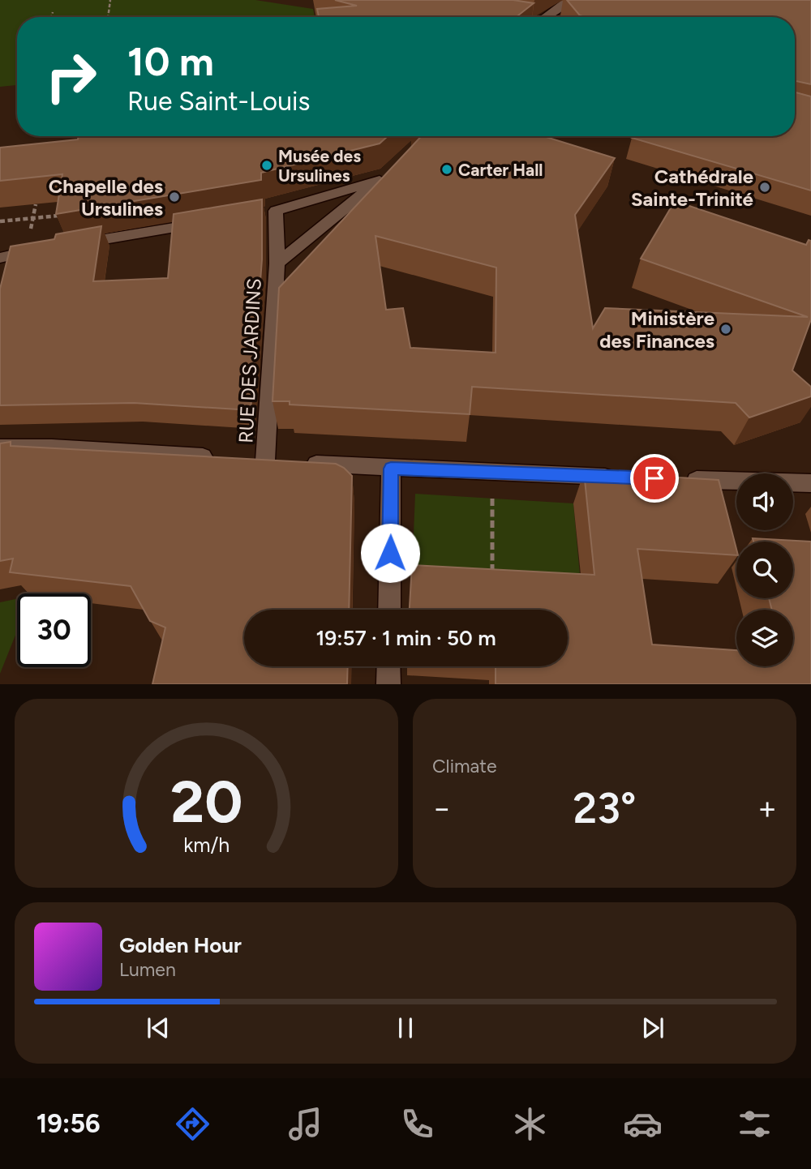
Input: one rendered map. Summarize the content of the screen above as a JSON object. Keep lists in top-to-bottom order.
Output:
{
  "streets": {
    "street": ["RUE DES JARDINS"]
  },
  "places": [
    "Musée des Ursulines",
    "Carter Hall",
    "Cathédrale Sainte-Trinité",
    "Chapelle des Ursulines",
    "Ministère des Finances"
  ],
  "page": {
    "turn": ["10 m", "Rue Saint-Louis"],
    "limit": "30",
    "trip": "19:57 · 1 min · 50 m",
    "tile": "Climate",
    "heat": ["−", "23°", "+"],
    "song": ["Golden Hour", "Lumen"],
    "tabs": "19:56",
    "gauge": ["20", "km/h"]
  }
}
